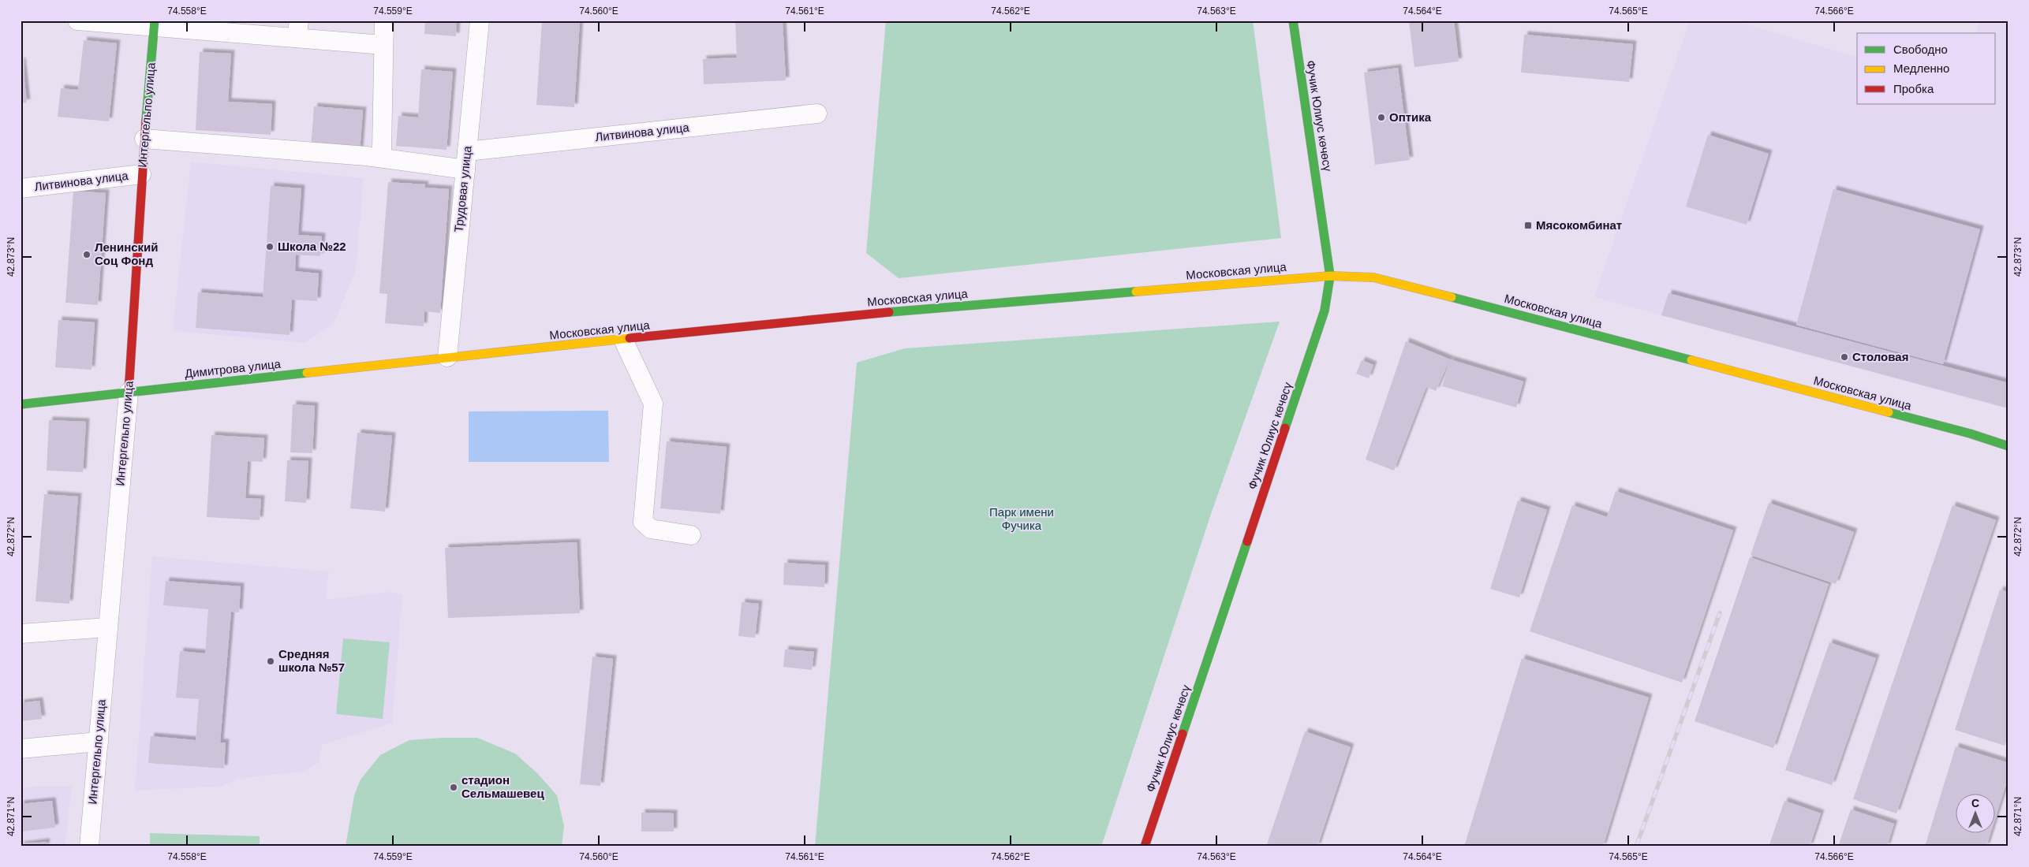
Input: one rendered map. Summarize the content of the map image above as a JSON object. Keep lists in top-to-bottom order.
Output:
{
  "streets": {
    "main road": [
      "Интергельпо улица",
      "Фучик Юлиус көчөсү",
      "Московская улица",
      "Димитрова улица"
    ],
    "street": ["Литвинова улица", "Трудовая улица"]
  },
  "crossings": [
    ["Интергельпо улица", "Литвинова улица"],
    ["Интергельпо улица", "Димитрова улица"],
    ["Фучик Юлиус көчөсү", "Московская улица"],
    ["Литвинова улица", "Трудовая улица"],
    ["Трудовая улица", "Московская улица"],
    ["Трудовая улица", "Димитрова улица"],
    ["Московская улица", "Димитрова улица"]
  ],
  "parks": ["Парк имени Фучика"],
  "places": {
    "other": [
      "Оптика",
      "Школа №22",
      "Ленинский Соц Фонд",
      "Столовая",
      "Средняя школа №57",
      "стадион Сельмашевец"
    ],
    "transit": ["Мясокомбинат"]
  },
  "legend": ["Свободно", "Медленно", "Пробка"],
  "north": "top",
  "coordinates": [
    "74.558°E",
    "74.559°E",
    "74.560°E",
    "74.561°E",
    "74.562°E",
    "74.563°E",
    "74.564°E",
    "74.565°E",
    "74.566°E",
    "42.873°N",
    "42.872°N",
    "42.871°N"
  ]
}
